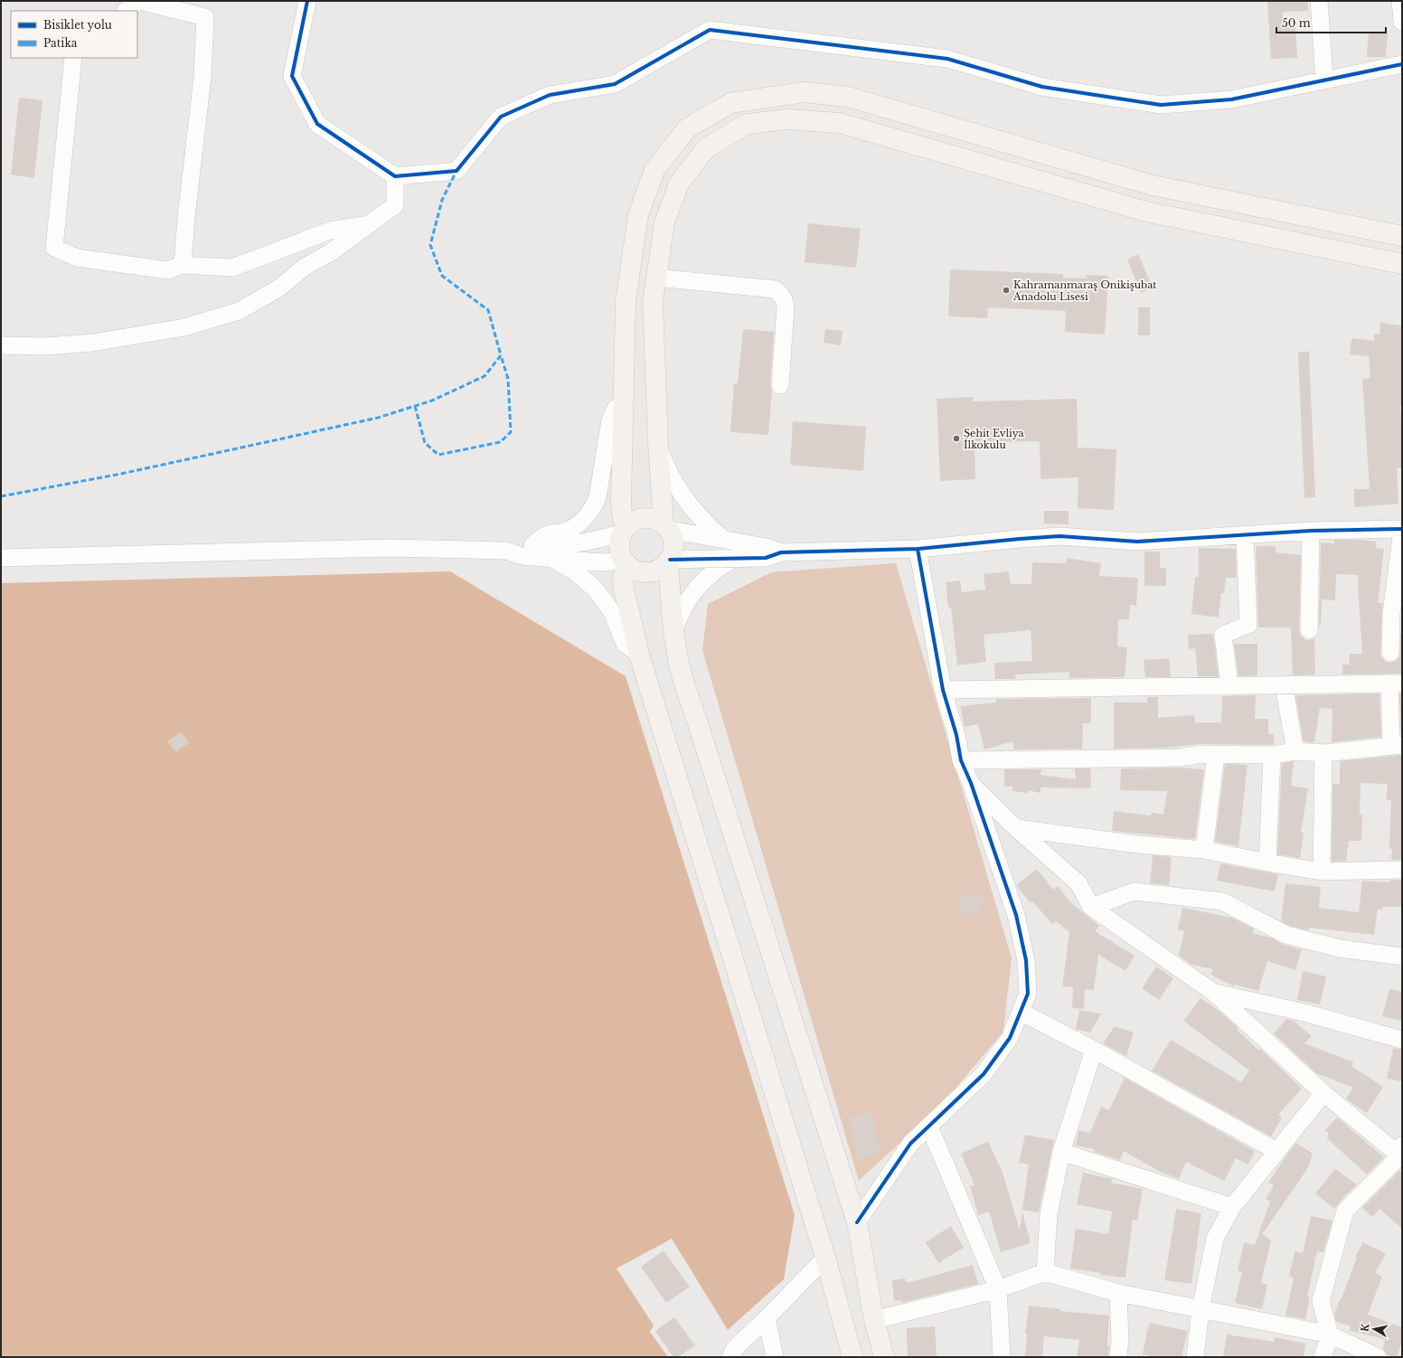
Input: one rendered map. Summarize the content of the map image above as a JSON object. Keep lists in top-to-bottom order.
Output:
{
  "places": ["Kahramanmaraş Onikişubat Anadolu Lisesi", "Şehit Evliya İlkokulu"],
  "legend": ["Bisiklet yolu", "Patika"],
  "scale_bar": "50 m",
  "north": "left"
}
